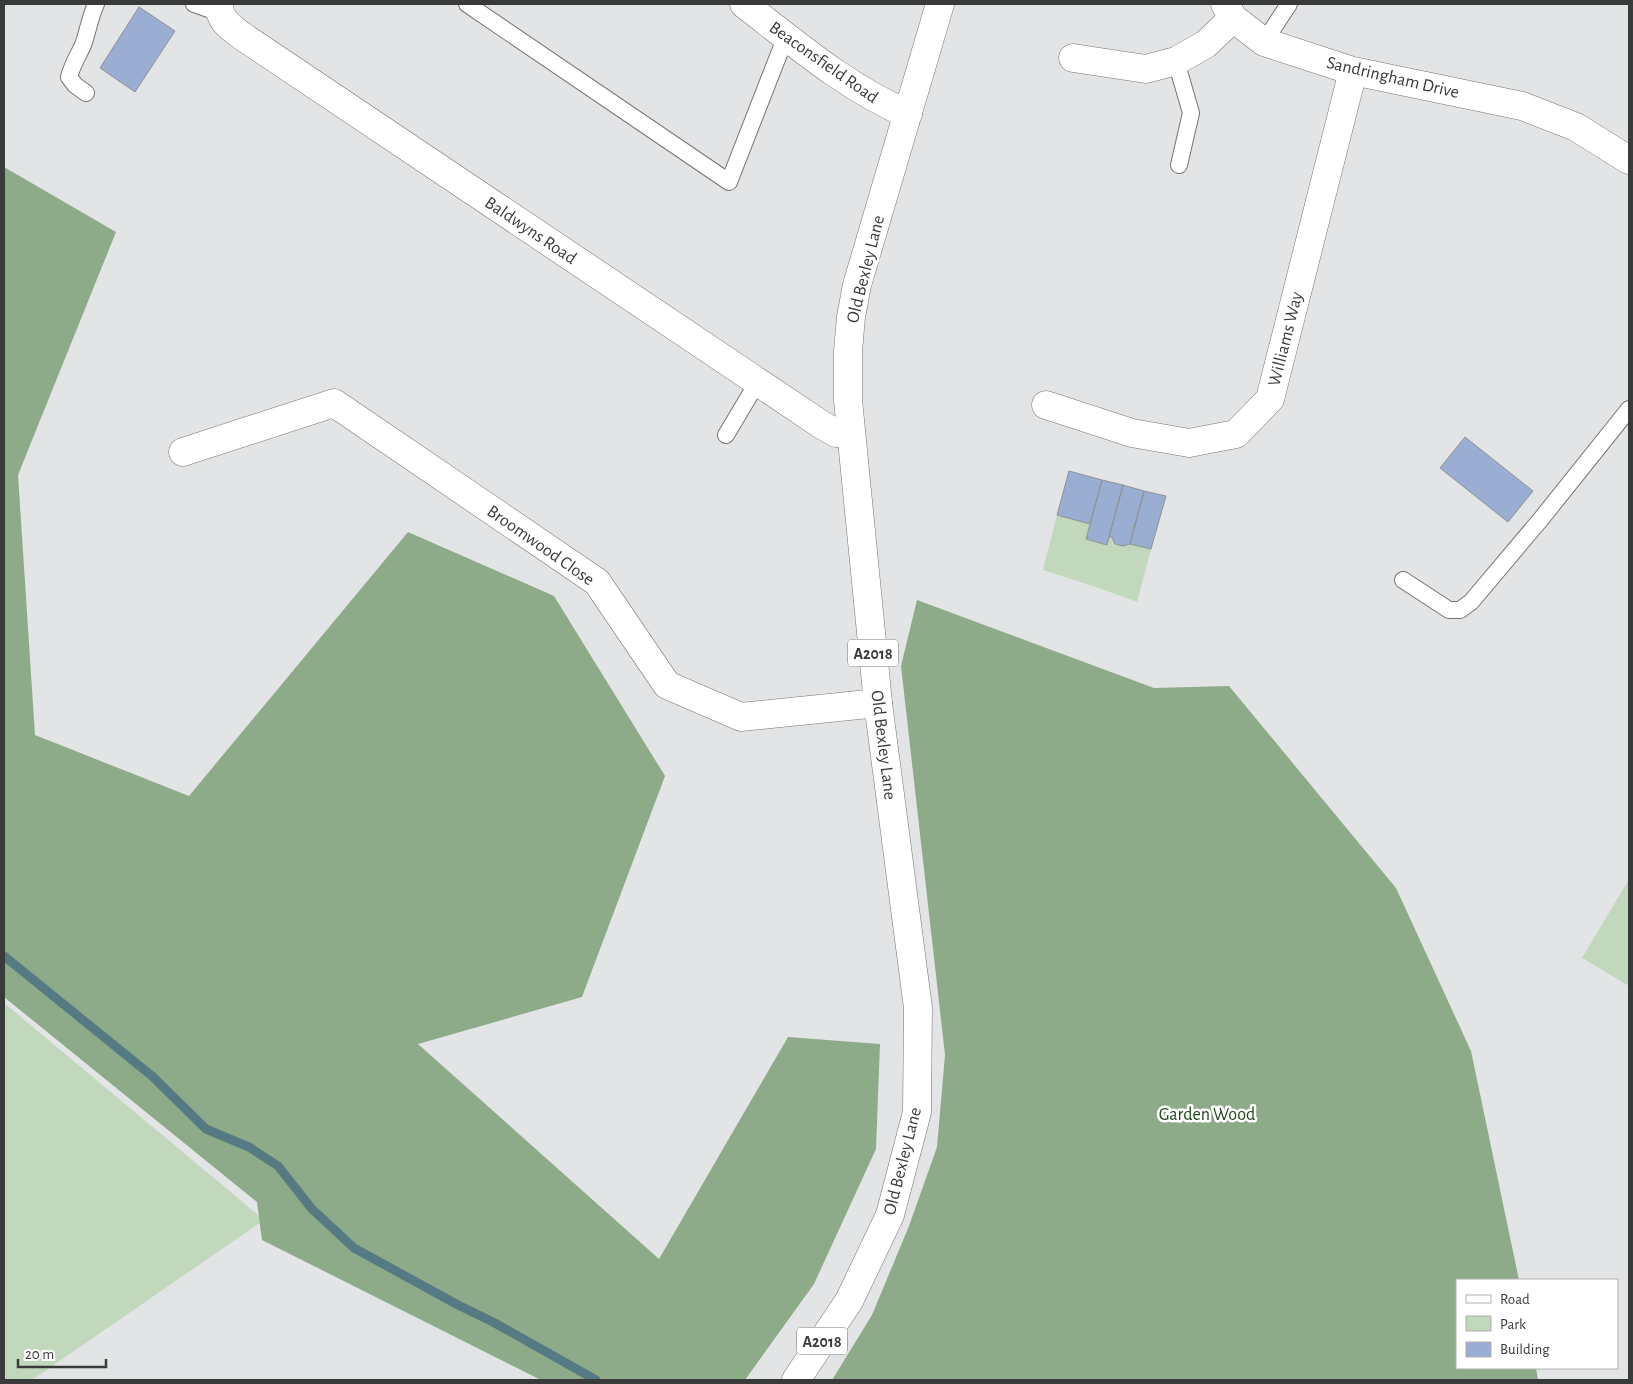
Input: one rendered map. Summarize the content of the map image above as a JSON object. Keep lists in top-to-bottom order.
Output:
{
  "streets": {
    "street": [
      "Beaconsfield Road",
      "Sandringham Drive",
      "Baldwyns Road",
      "Old Bexley Lane",
      "Williams Way",
      "Broomwood Close",
      "A2018"
    ]
  },
  "crossings": [
    ["Beaconsfield Road", "Old Bexley Lane"],
    ["Sandringham Drive", "Williams Way"],
    ["Baldwyns Road", "Old Bexley Lane"],
    ["Old Bexley Lane", "Broomwood Close"]
  ],
  "parks": ["Garden Wood"],
  "legend": ["Road", "Park", "Building"],
  "scale_bar": "20 m"
}
